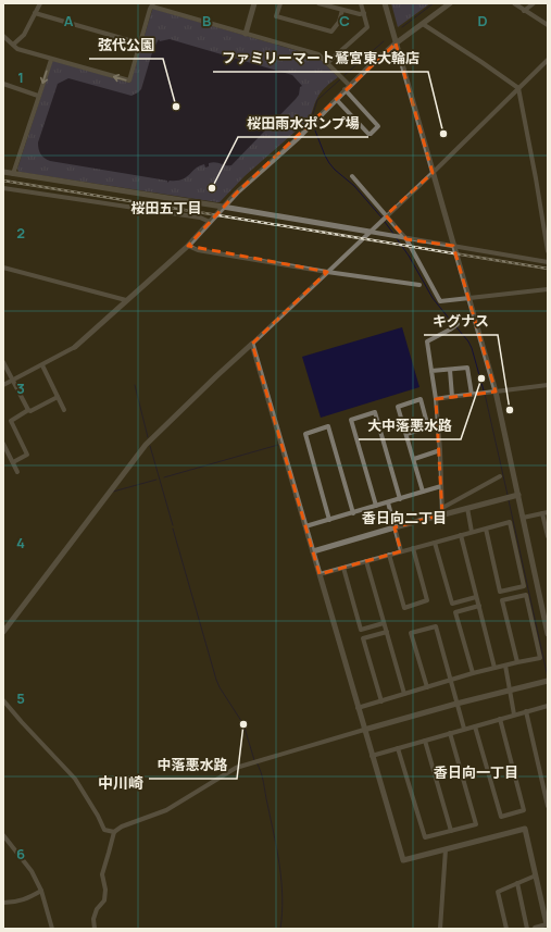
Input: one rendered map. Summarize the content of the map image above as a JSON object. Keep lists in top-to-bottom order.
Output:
{
  "districts": [
    "桜田五丁目",
    "香日向二丁目",
    "香日向一丁目",
    "中川崎"
  ],
  "places": [
    "弦代公園",
    "ファミリーマート鷲宮東大輪店",
    "桜田雨水ポンプ場",
    "大中落悪水路",
    "キグナス",
    "中落悪水路"
  ],
  "grid": {
    "columns": [
      "A",
      "B",
      "C",
      "D"
    ],
    "rows": [
      "1",
      "2",
      "3",
      "4",
      "5",
      "6"
    ]
  }
}
